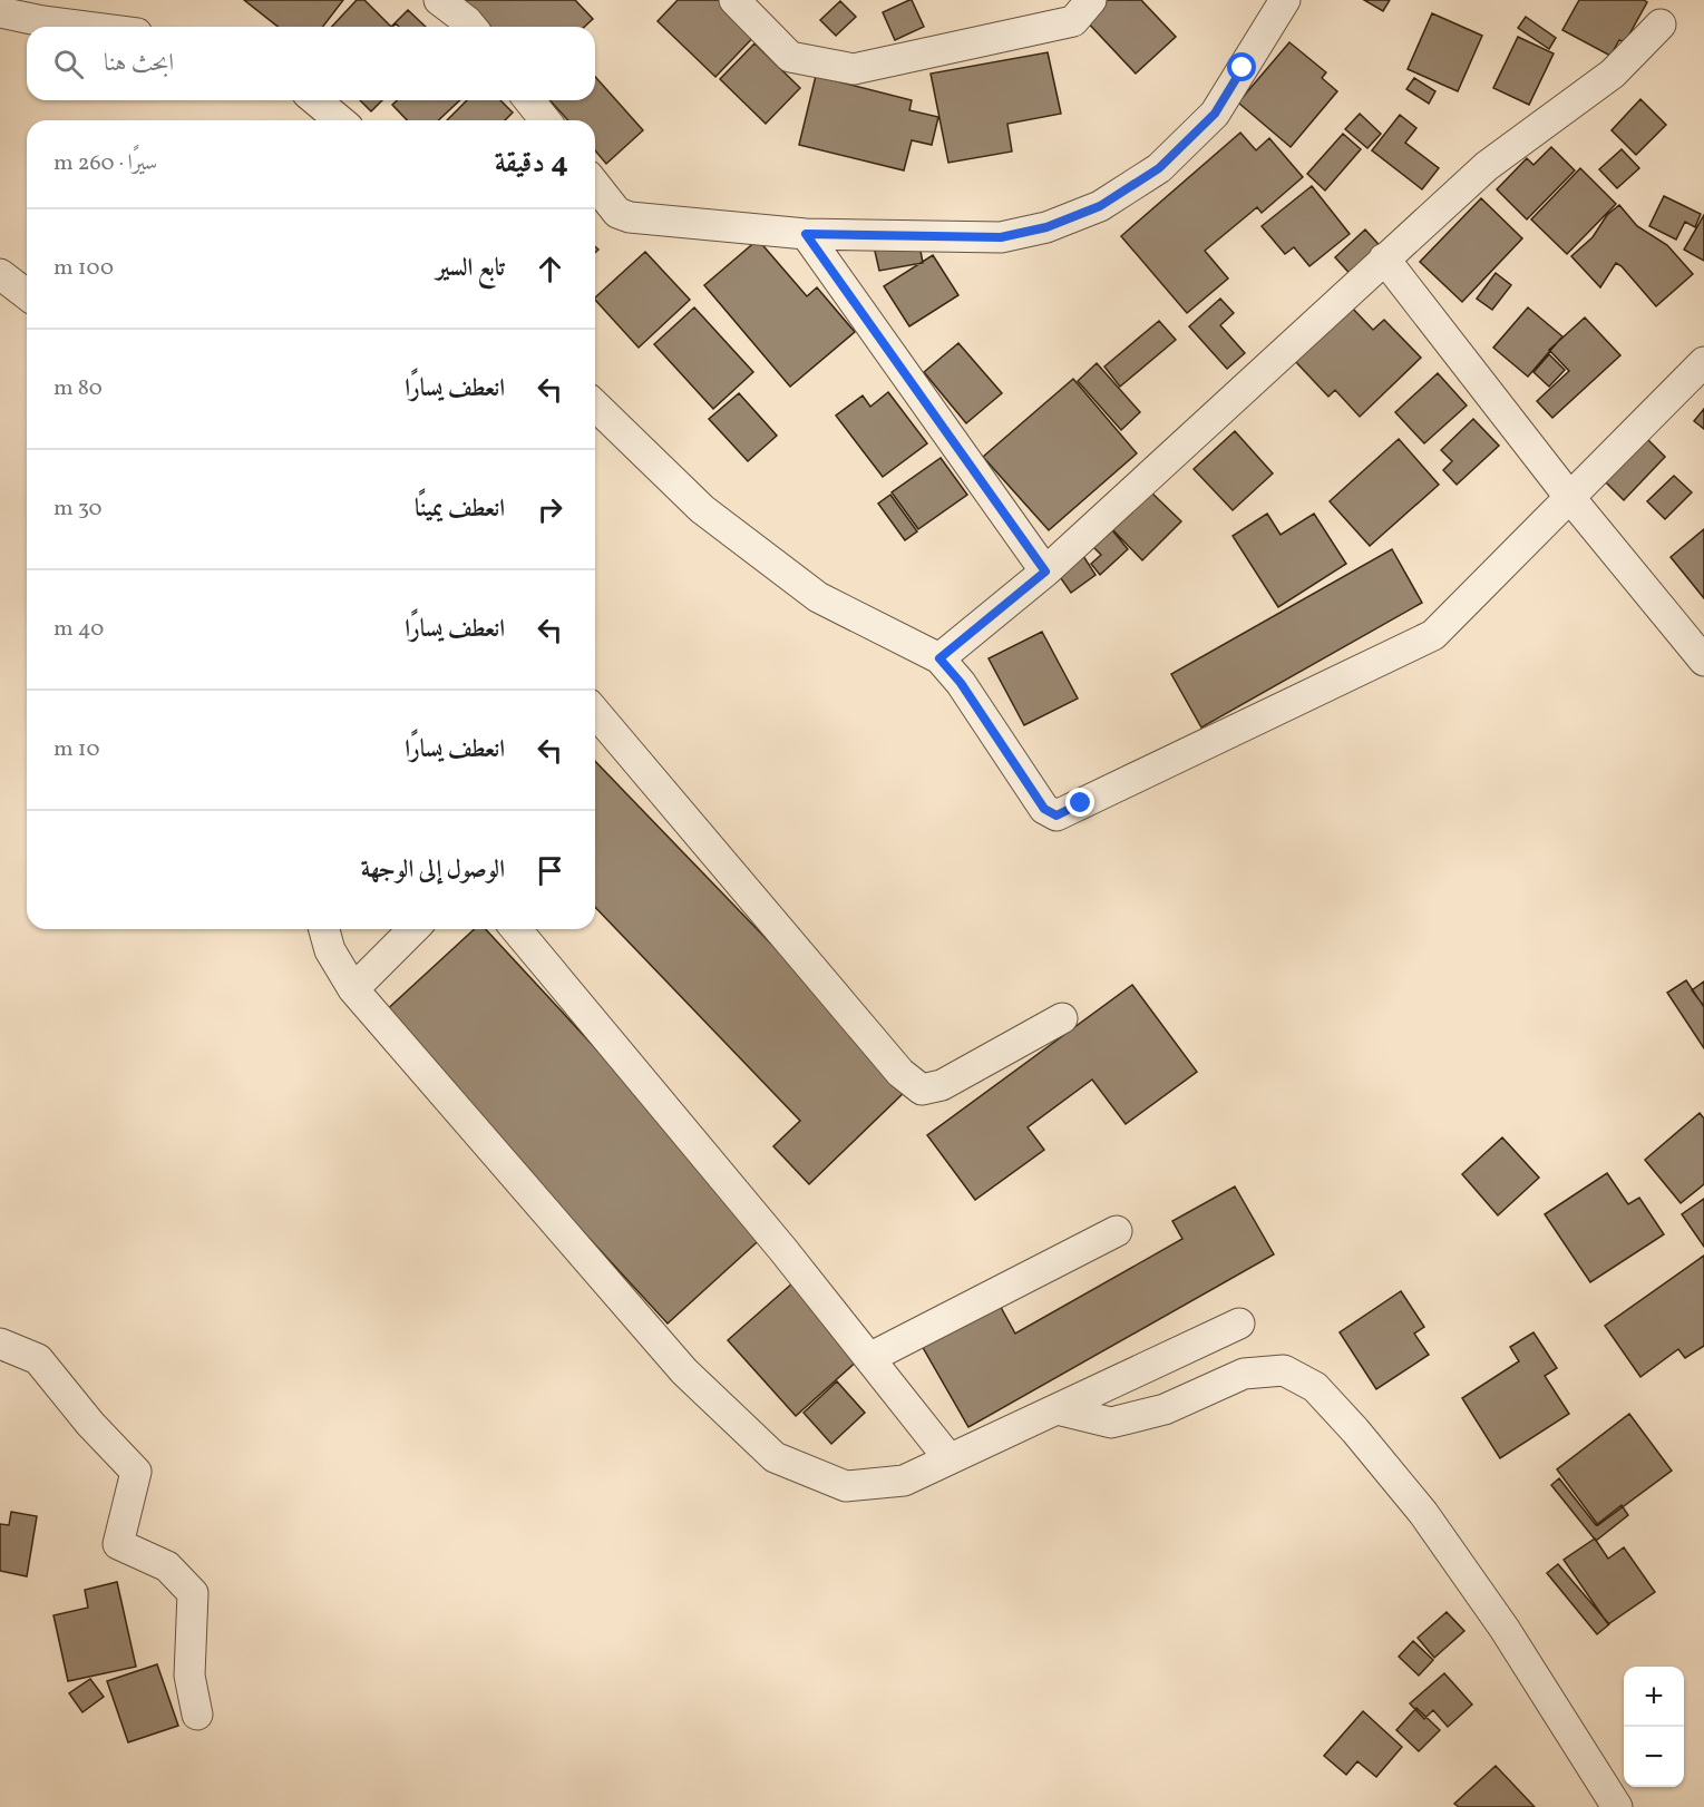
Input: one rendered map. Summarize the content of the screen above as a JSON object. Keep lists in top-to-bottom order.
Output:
{
  "page": {
    "search": "ابحث هنا",
    "heading": ["4 دقيقة", "سيرًا · 260 m"],
    "list": [
      ["تابع السير", "100 m"],
      ["انعطف يسارًا", "80 m"],
      ["انعطف يمينًا", "30 m"],
      ["انعطف يسارًا", "40 m"],
      ["انعطف يسارًا", "10 m"],
      "الوصول إلى الوجهة"
    ],
    "map_buttons": ["+", "−"]
  }
}
